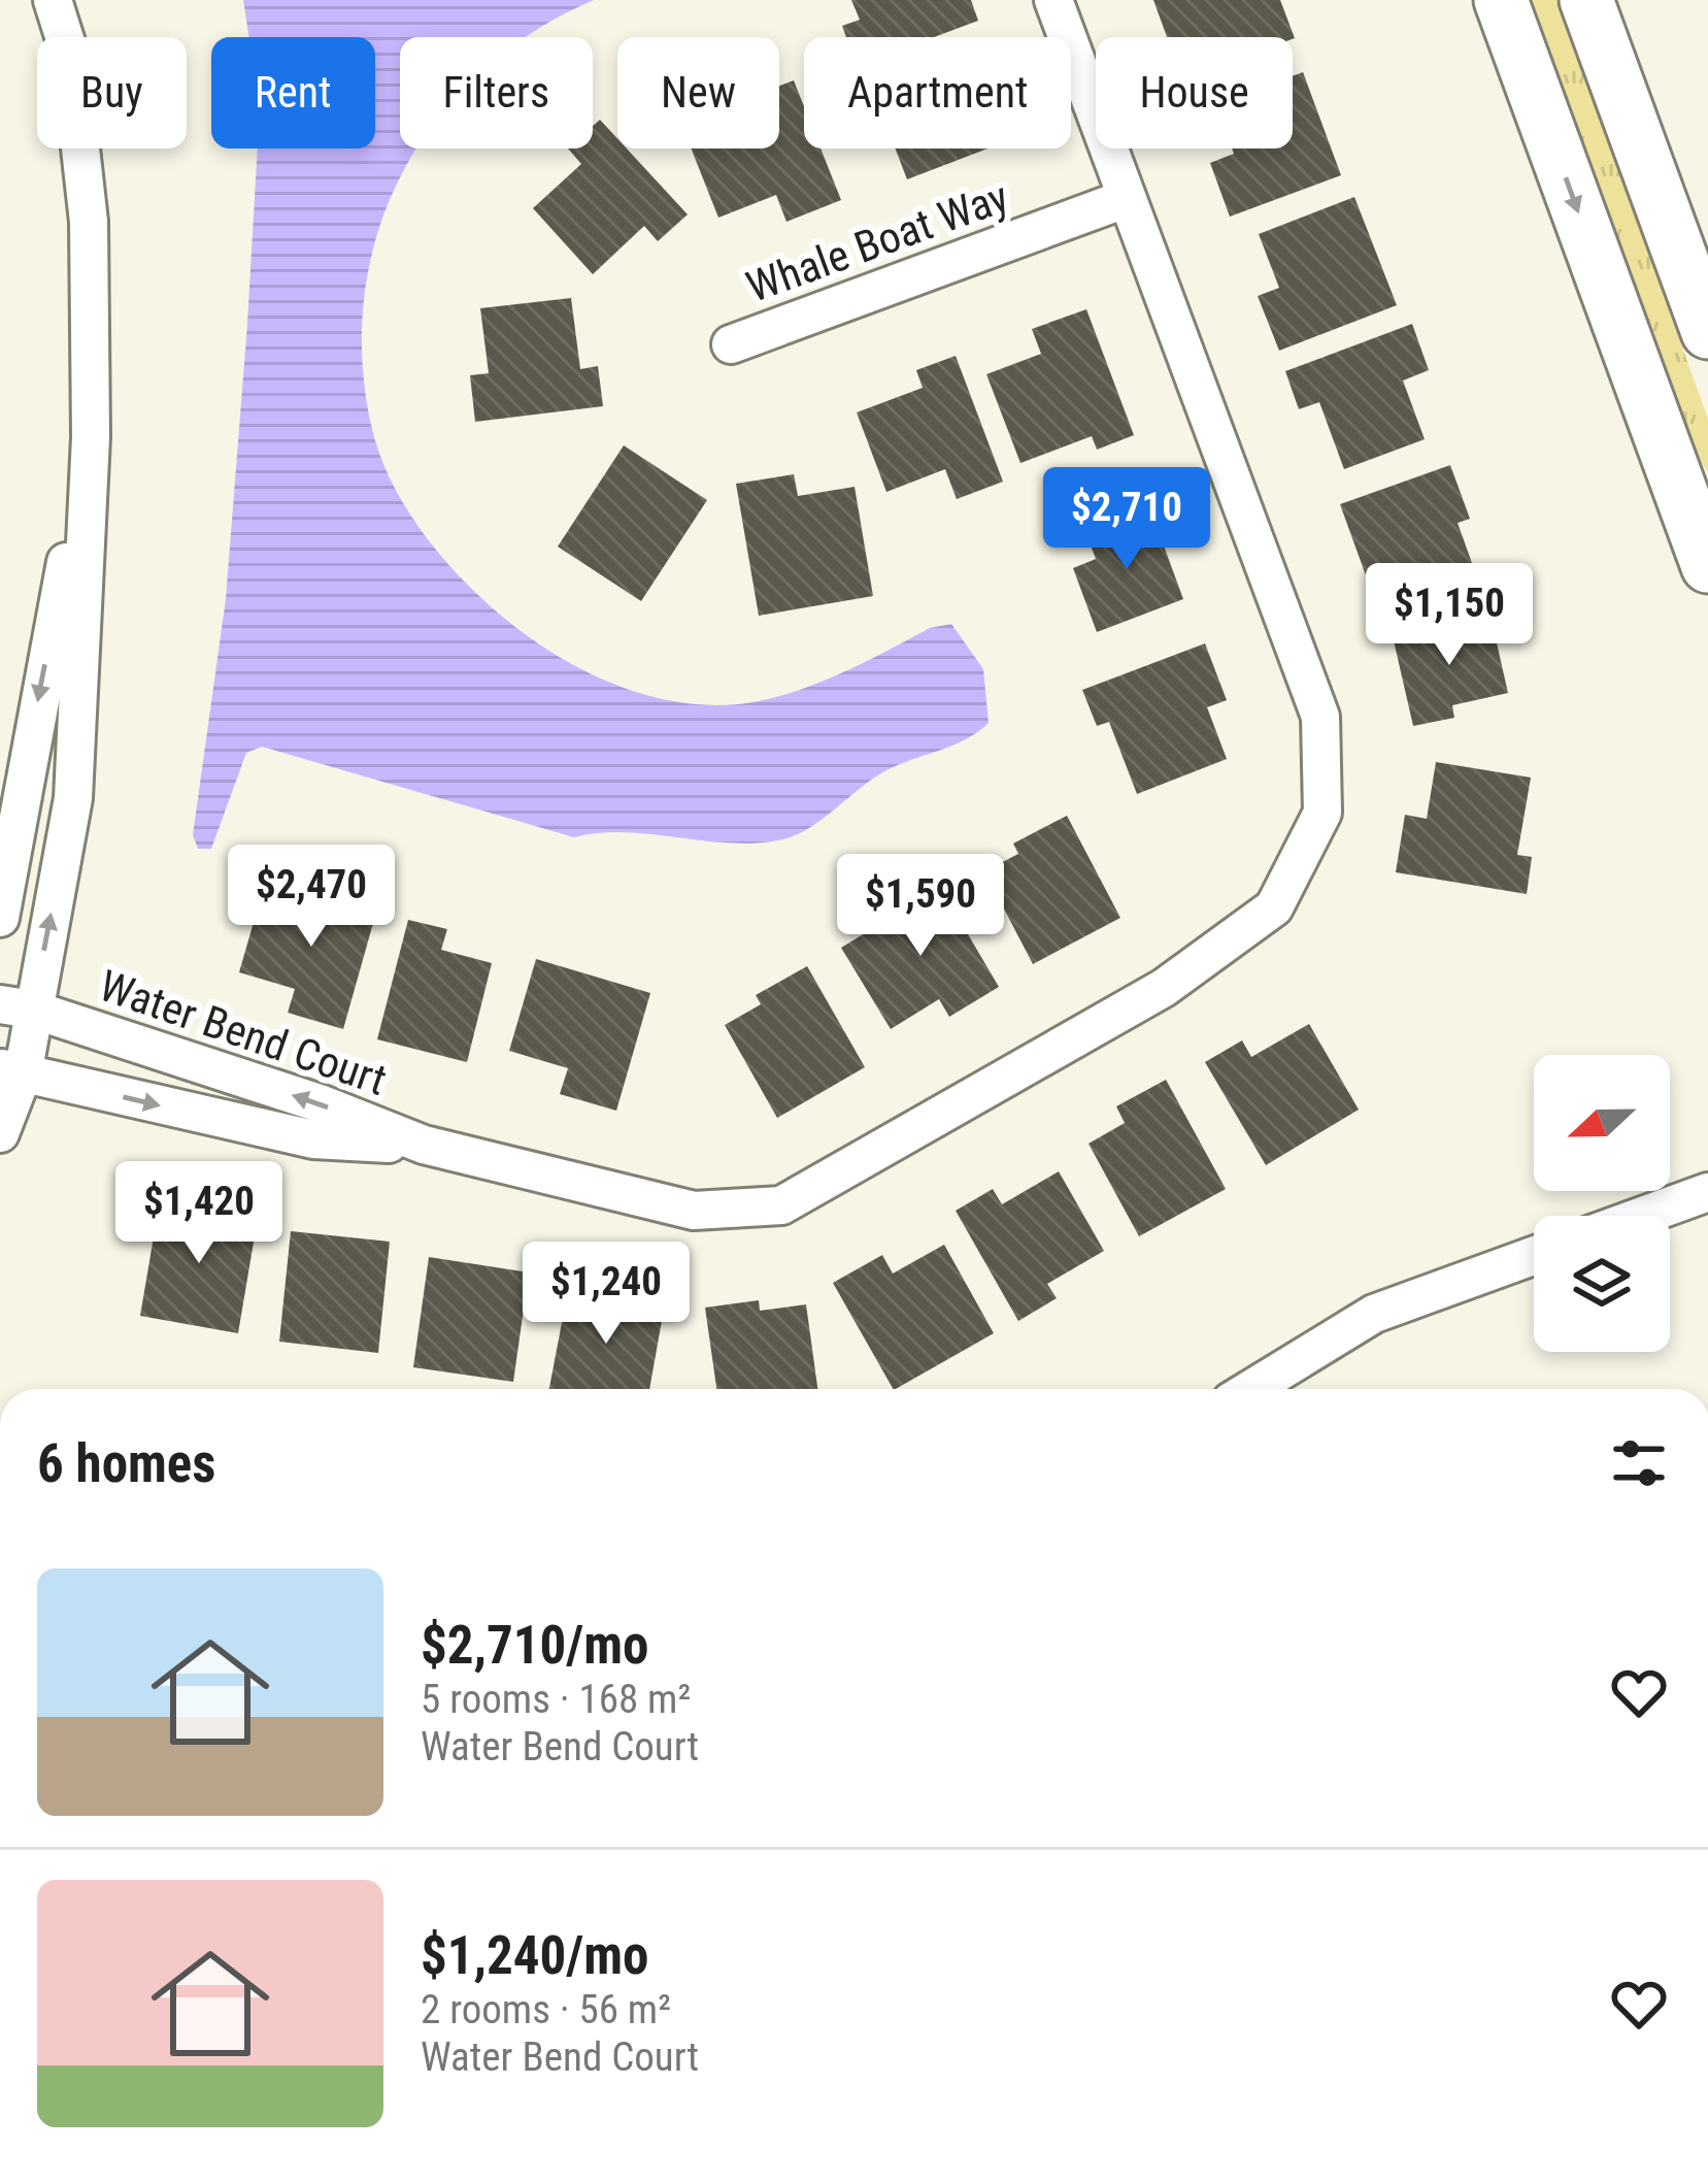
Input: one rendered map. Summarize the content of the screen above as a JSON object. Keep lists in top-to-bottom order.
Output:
{
  "streets": {
    "street": ["Whale Boat Way", "Water Bend Court"]
  },
  "crossings": [
    ["Whale Boat Way", "Water Bend Court"]
  ],
  "north": "left",
  "page": {
    "chip": [
      "Buy",
      "Rent",
      "Filters",
      "New",
      "Apartment",
      "House"
    ],
    "price": [
      "$2,710",
      "$1,150",
      "$2,470",
      "$1,590",
      "$1,420",
      "$1,240"
    ],
    "heading": "6 homes",
    "list": [
      {
        "name": "$2,710/mo",
        "note": "5 rooms · 168 m² · Water Bend Court"
      },
      {
        "name": "$1,240/mo",
        "note": "2 rooms · 56 m² · Water Bend Court"
      }
    ]
  }
}
